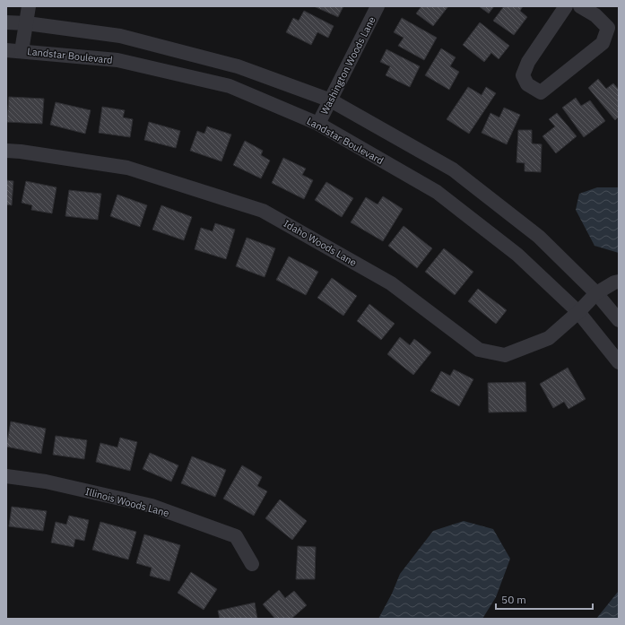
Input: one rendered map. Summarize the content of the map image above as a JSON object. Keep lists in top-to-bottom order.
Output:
{
  "streets": {
    "street": [
      "Landstar Boulevard",
      "Washington Woods Lane",
      "Idaho Woods Lane",
      "Illinois Woods Lane"
    ]
  },
  "crossings": [
    ["Landstar Boulevard", "Washington Woods Lane"],
    ["Landstar Boulevard", "Idaho Woods Lane"]
  ],
  "scale_bar": "50 m"
}
